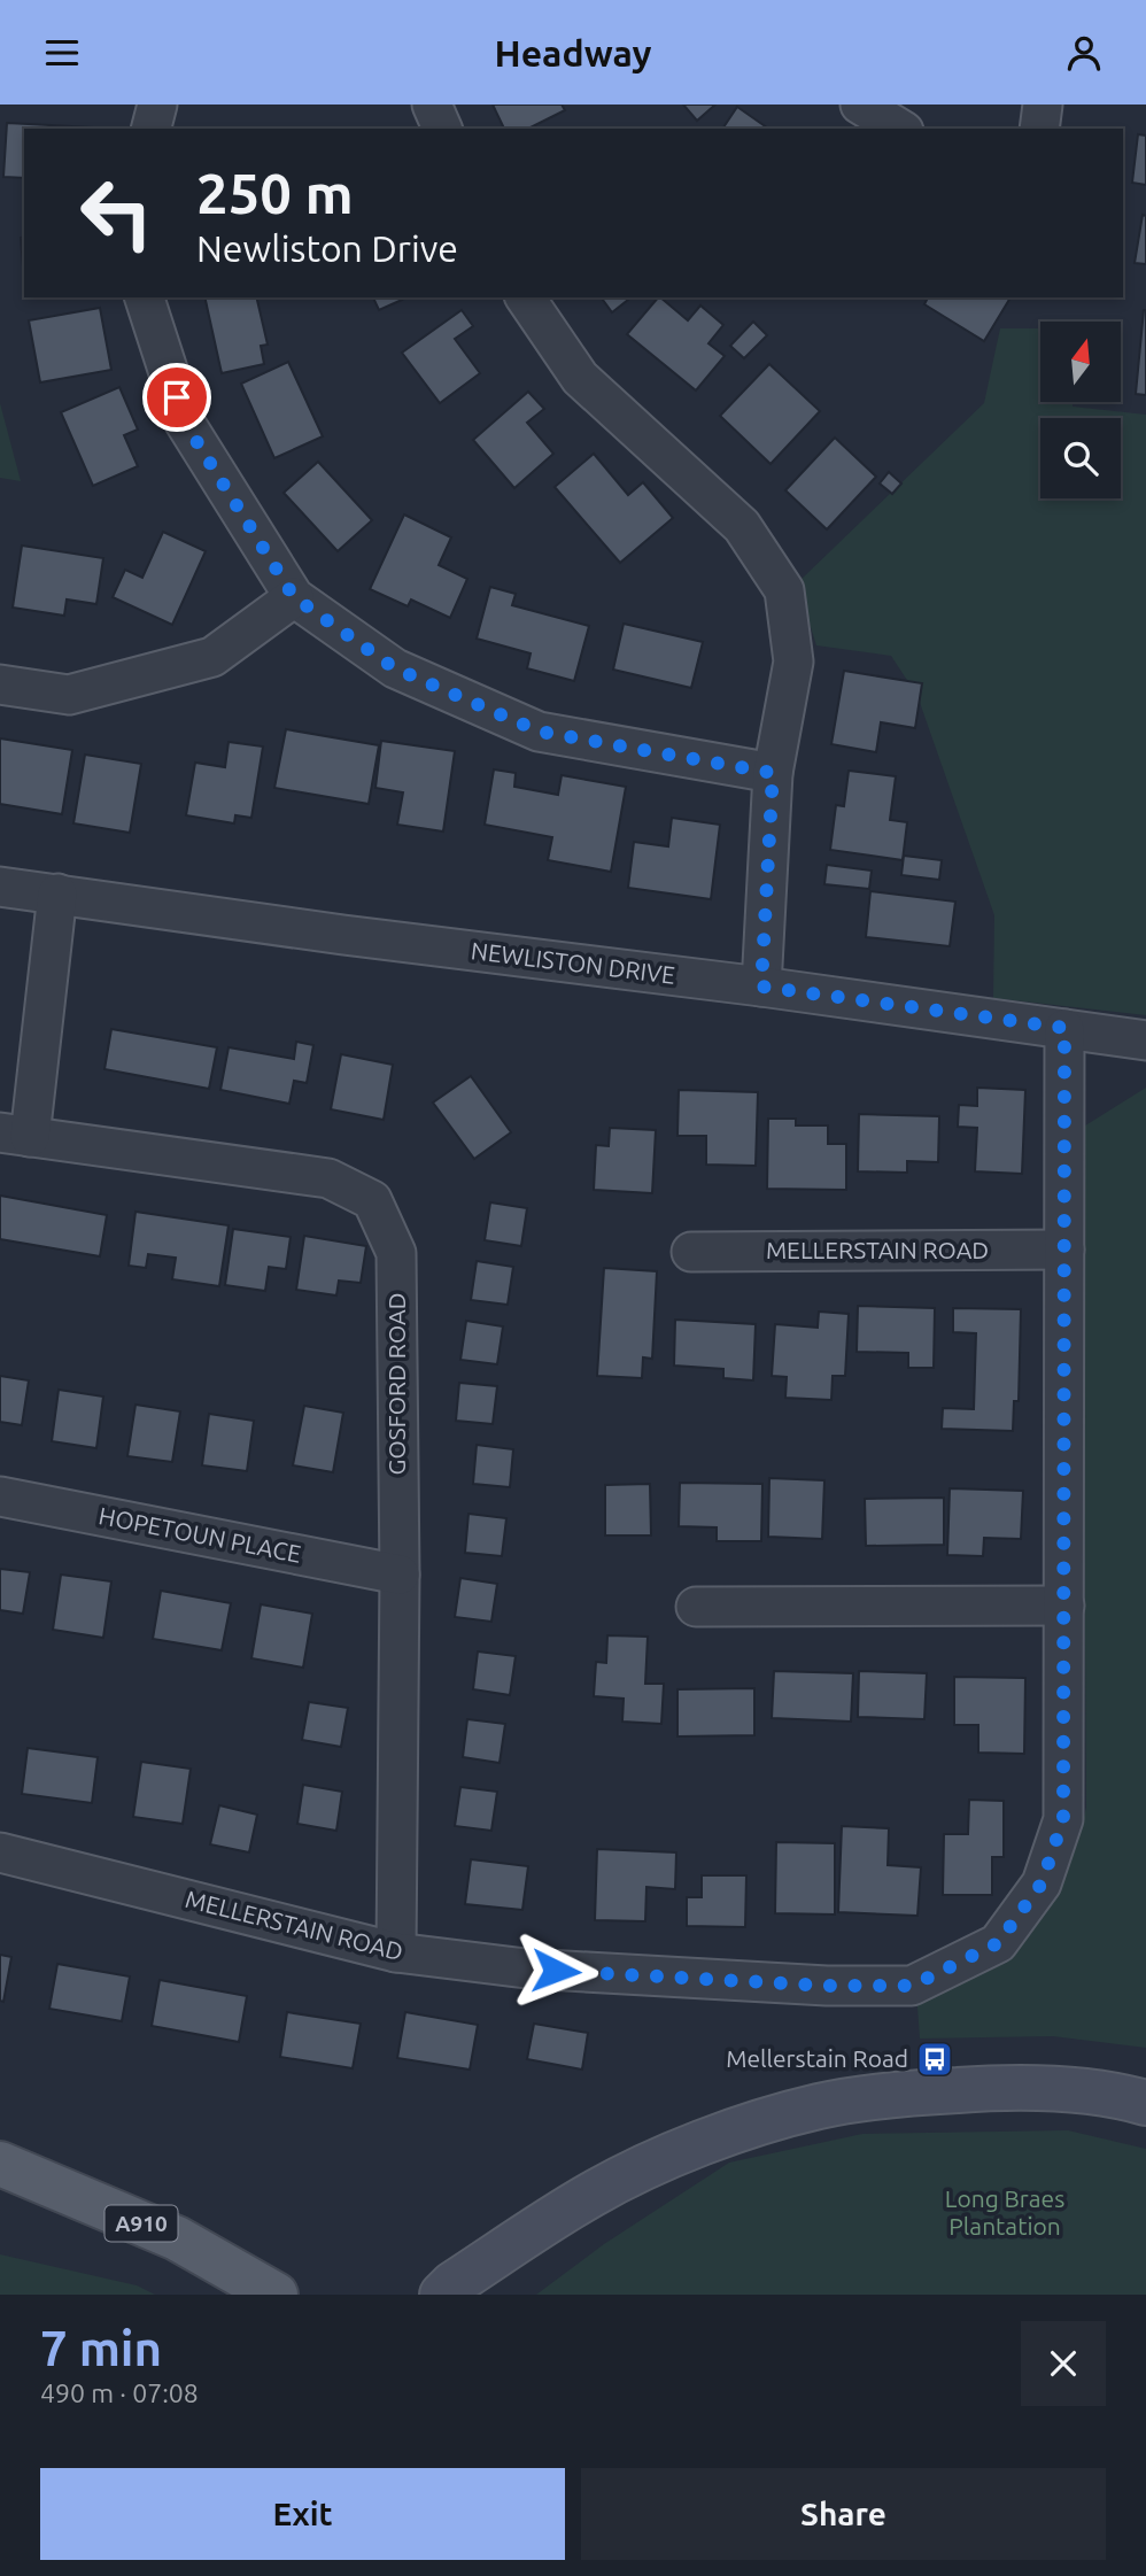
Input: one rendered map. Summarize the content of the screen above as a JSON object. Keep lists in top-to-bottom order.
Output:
{
  "streets": {
    "main road": ["A910"],
    "street": [
      "NEWLISTON DRIVE",
      "MELLERSTAIN ROAD",
      "GOSFORD ROAD",
      "HOPETOUN PLACE"
    ]
  },
  "crossings": [
    ["NEWLISTON DRIVE", "MELLERSTAIN ROAD"],
    ["MELLERSTAIN ROAD", "GOSFORD ROAD"],
    ["GOSFORD ROAD", "HOPETOUN PLACE"]
  ],
  "parks": ["Long Braes Plantation"],
  "places": {
    "bus stop": ["Mellerstain Road"]
  },
  "north": "top",
  "page": {
    "header": "Headway",
    "turn": ["250 m", "Newliston Drive"],
    "heading": ["7 min", "490 m · 07:08"],
    "buttons": ["Exit", "Share"]
  }
}
